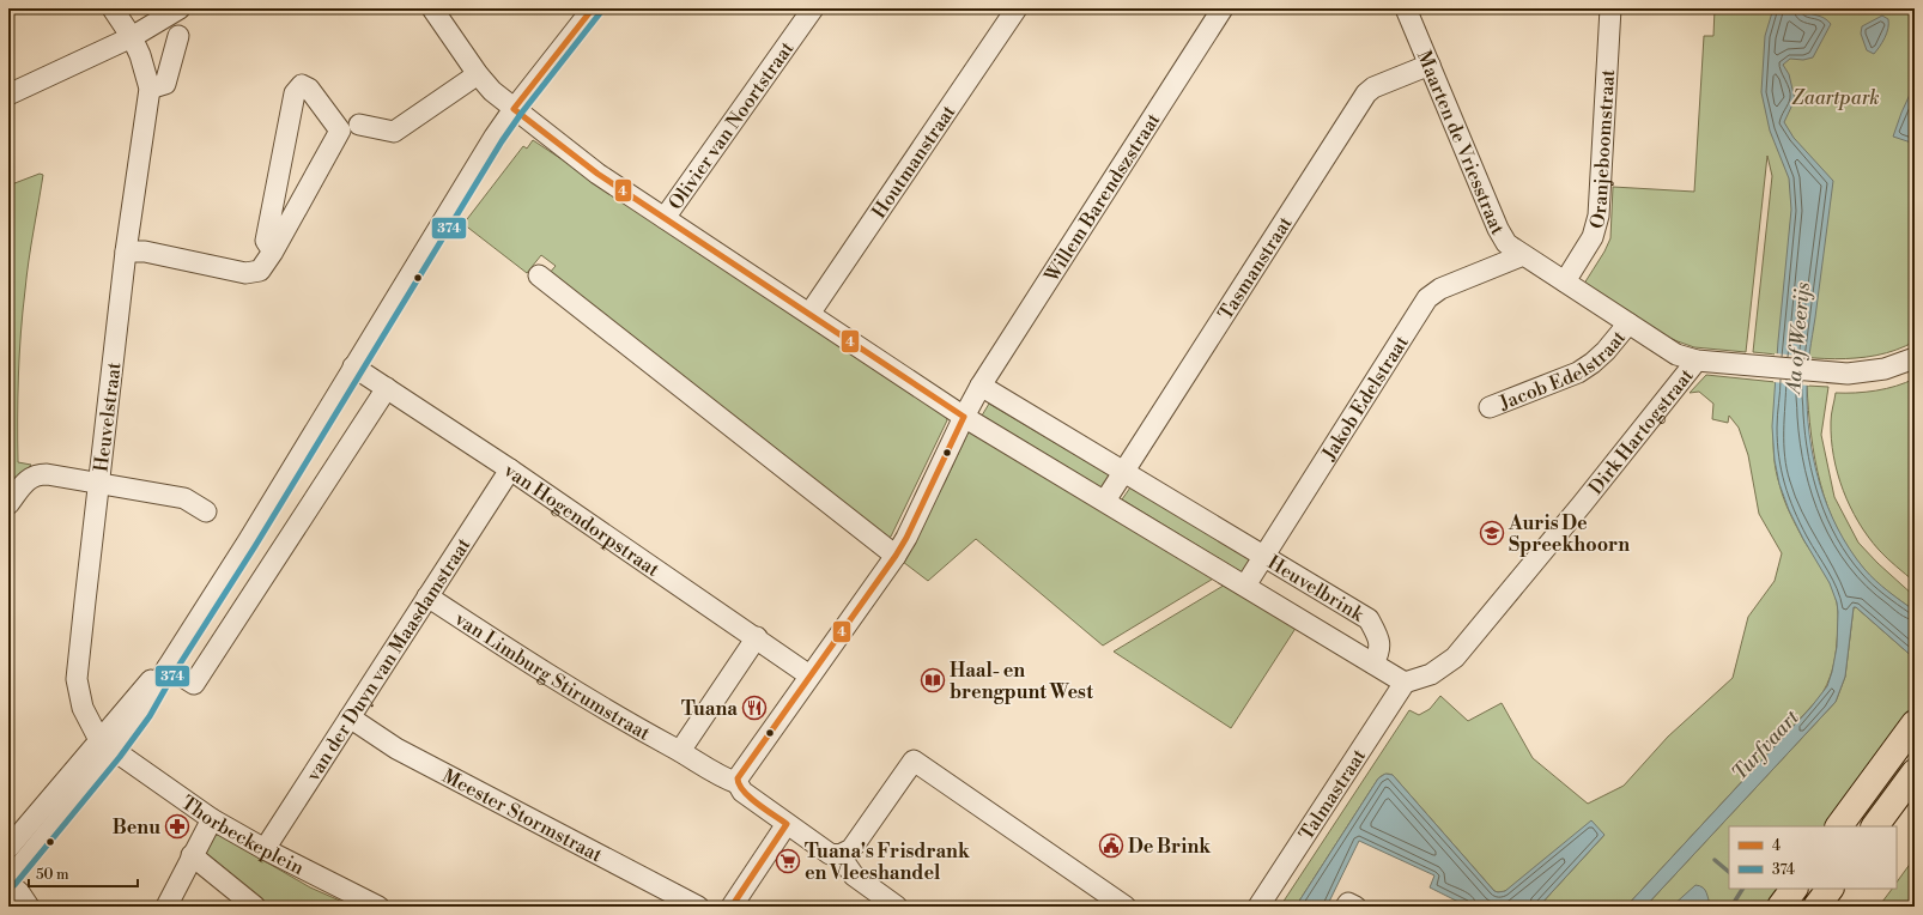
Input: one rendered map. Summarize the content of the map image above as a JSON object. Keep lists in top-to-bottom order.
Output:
{
  "streets": {
    "street": [
      "Olivier van Noortstraat",
      "Maarten de Vriesstraat",
      "Oranjeboomstraat",
      "Houtmanstraat",
      "Willem Barendszstraat",
      "Tasmanstraat",
      "Jacob Edelstraat",
      "Jakob Edelstraat",
      "Heuvelstraat",
      "Dirk Hartogstraat",
      "van Hogendorpstraat",
      "Heuvelbrink",
      "van der Duyn van Maasdamstraat",
      "van Limburg Stirumstraat",
      "Talmastraat",
      "Meester Stormstraat",
      "Thorbeckeplein"
    ]
  },
  "crossings": [
    ["Olivier van Noortstraat", "Heuvelbrink"],
    ["Maarten de Vriesstraat", "Oranjeboomstraat"],
    ["Maarten de Vriesstraat", "Tasmanstraat"],
    ["Maarten de Vriesstraat", "Jacob Edelstraat"],
    ["Maarten de Vriesstraat", "Jakob Edelstraat"],
    ["Maarten de Vriesstraat", "Dirk Hartogstraat"],
    ["Houtmanstraat", "Heuvelbrink"],
    ["Willem Barendszstraat", "Heuvelbrink"],
    ["Tasmanstraat", "Heuvelbrink"],
    ["Jakob Edelstraat", "Heuvelbrink"],
    ["Heuvelstraat", "Thorbeckeplein"],
    ["Dirk Hartogstraat", "Heuvelbrink"],
    ["Dirk Hartogstraat", "Talmastraat"],
    ["van Hogendorpstraat", "van der Duyn van Maasdamstraat"],
    ["Heuvelbrink", "Talmastraat"],
    ["van der Duyn van Maasdamstraat", "van Limburg Stirumstraat"],
    ["van der Duyn van Maasdamstraat", "Meester Stormstraat"],
    ["van der Duyn van Maasdamstraat", "Thorbeckeplein"]
  ],
  "water": ["Aa of Weerijs", "Turfvaart"],
  "parks": ["Zaartpark"],
  "places": {
    "school or university": ["Auris De Spreekhoorn"],
    "library": ["Haal- en brengpunt West"],
    "restaurant": ["Tuana"],
    "pharmacy": ["Benu"],
    "public building": ["De Brink"],
    "supermarket": ["Tuana's Frisdrank en Vleeshandel"]
  },
  "lines": ["transit line 4", "transit line 374"],
  "legend": ["4", "374"],
  "scale_bar": "50 m"
}
